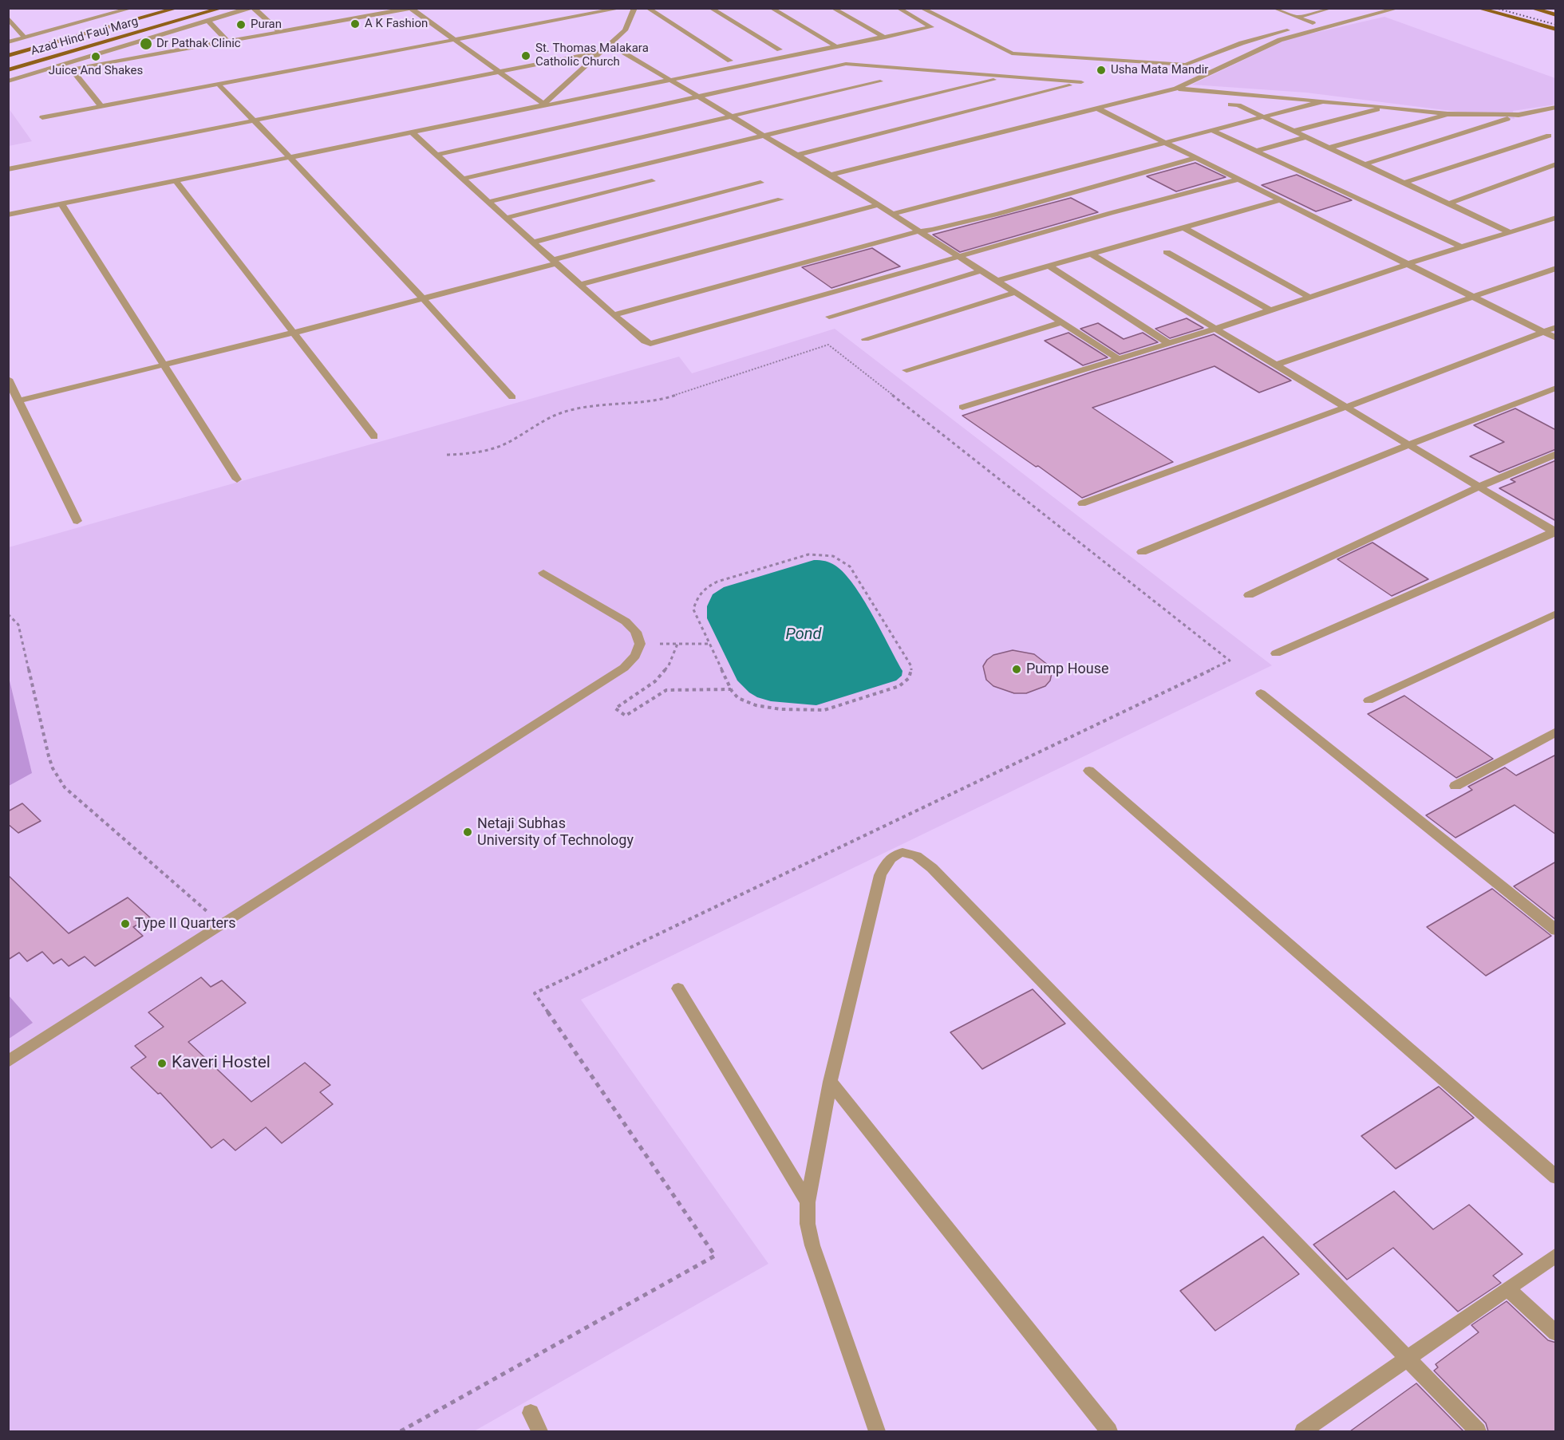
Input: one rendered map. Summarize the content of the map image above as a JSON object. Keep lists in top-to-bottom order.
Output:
{
  "streets": {
    "main road": ["Azad Hind Fauj Marg"]
  },
  "water": ["Pond"],
  "places": [
    "A K Fashion",
    "Puran",
    "Dr Pathak Clinic",
    "St. Thomas Malakara Catholic Church",
    "Juice And Shakes",
    "Usha Mata Mandir",
    "Pump House",
    "Netaji Subhas University of Technology",
    "Type II Quarters",
    "Kaveri Hostel"
  ]
}
